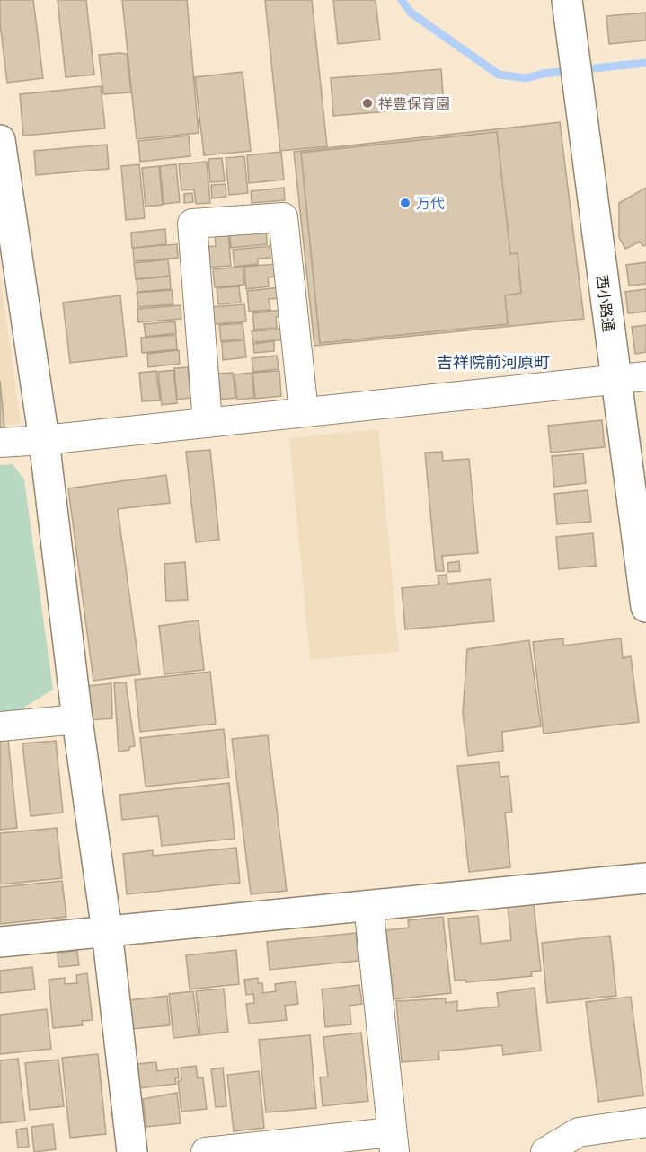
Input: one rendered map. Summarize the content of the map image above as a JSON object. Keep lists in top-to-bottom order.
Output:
{
  "streets": {
    "street": ["西小路通"]
  },
  "districts": ["吉祥院前河原町"],
  "places": ["祥豊保育園", "万代"]
}
